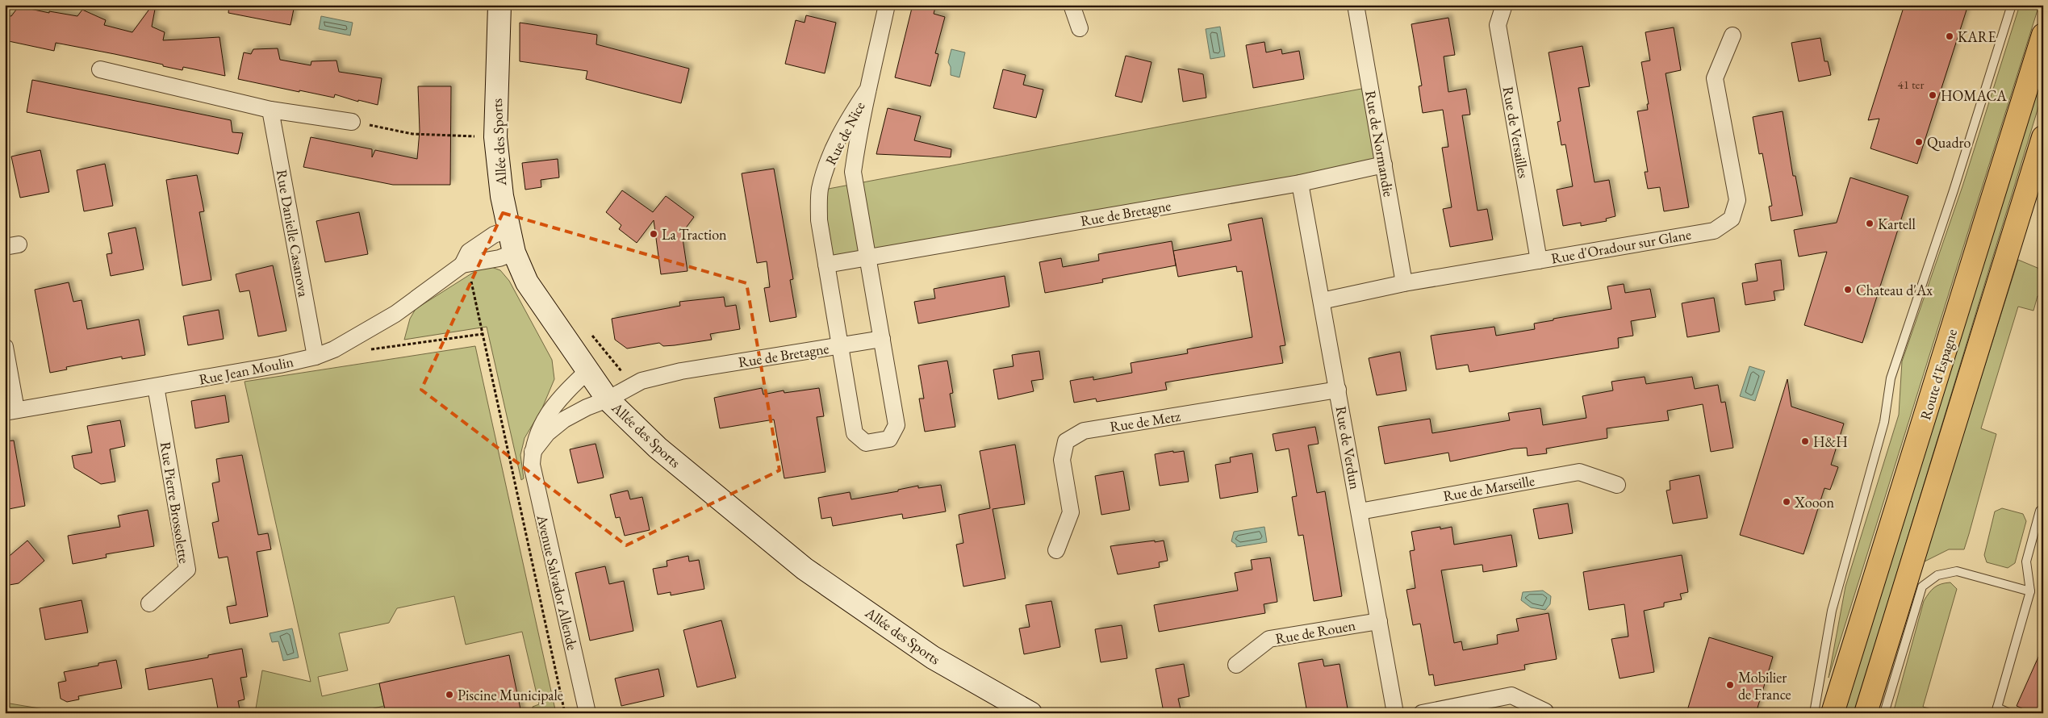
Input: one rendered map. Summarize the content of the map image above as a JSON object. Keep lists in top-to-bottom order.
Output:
{
  "streets": {
    "main road": ["Route d'Espagne"],
    "street": [
      "Rue de Versailles",
      "Rue de Nice",
      "Allée des Sports",
      "Rue de Normandie",
      "Rue de Bretagne",
      "Rue Danielle Casanova",
      "Rue d'Oradour sur Glane",
      "Rue Jean Moulin",
      "Rue de Metz",
      "Rue de Verdun",
      "Rue de Marseille",
      "Rue Pierre Brossolette",
      "Avenue Salvador Allende",
      "Rue de Rouen"
    ]
  },
  "crossings": [
    ["Rue de Versailles", "Rue d'Oradour sur Glane"],
    ["Rue de Nice", "Rue de Bretagne"],
    ["Allée des Sports", "Rue de Bretagne"],
    ["Allée des Sports", "Rue Jean Moulin"],
    ["Allée des Sports", "Avenue Salvador Allende"],
    ["Rue de Normandie", "Rue de Bretagne"],
    ["Rue de Normandie", "Rue d'Oradour sur Glane"],
    ["Rue de Bretagne", "Rue de Verdun"],
    ["Rue Danielle Casanova", "Rue Jean Moulin"],
    ["Rue d'Oradour sur Glane", "Rue de Verdun"],
    ["Rue Jean Moulin", "Rue Pierre Brossolette"],
    ["Rue de Metz", "Rue de Verdun"],
    ["Rue de Verdun", "Rue de Marseille"],
    ["Rue de Verdun", "Rue de Rouen"]
  ],
  "places": [
    "KARE",
    "HOMACA",
    "Quadro",
    "Kartell",
    "La Traction",
    "Chateau d'Ax",
    "H&H",
    "Xooon",
    "Mobilier de France",
    "Piscine Municipale"
  ],
  "house_numbers": ["41 ter"]
}
